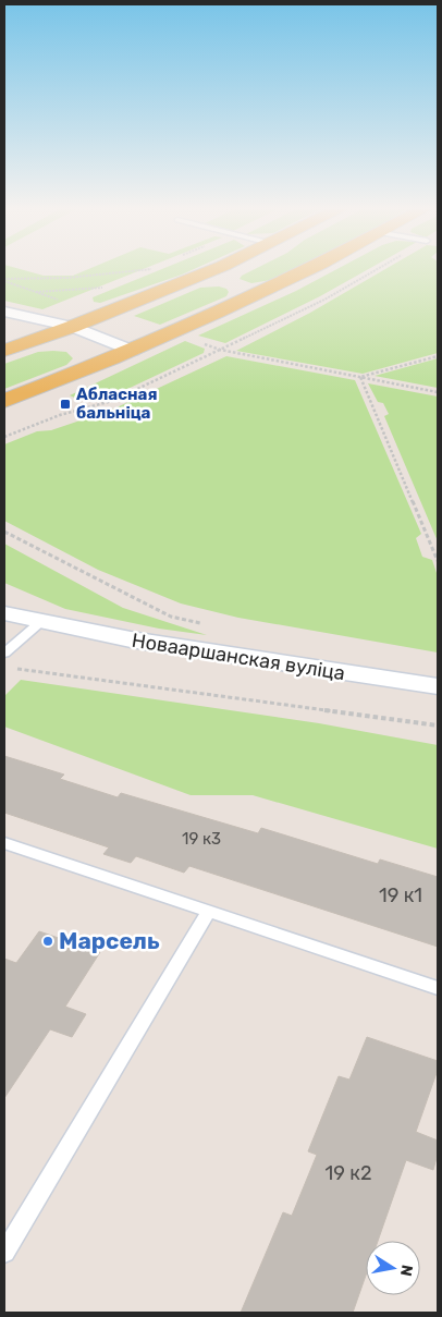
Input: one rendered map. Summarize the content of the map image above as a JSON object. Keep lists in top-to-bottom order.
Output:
{
  "streets": {
    "street": ["Новааршанская вуліца"]
  },
  "places": {
    "transit": ["Абласная бальніца"],
    "other": ["Марсель"]
  },
  "house_numbers": ["19 к3", "19 к1", "19 к2"],
  "north": "right"
}
